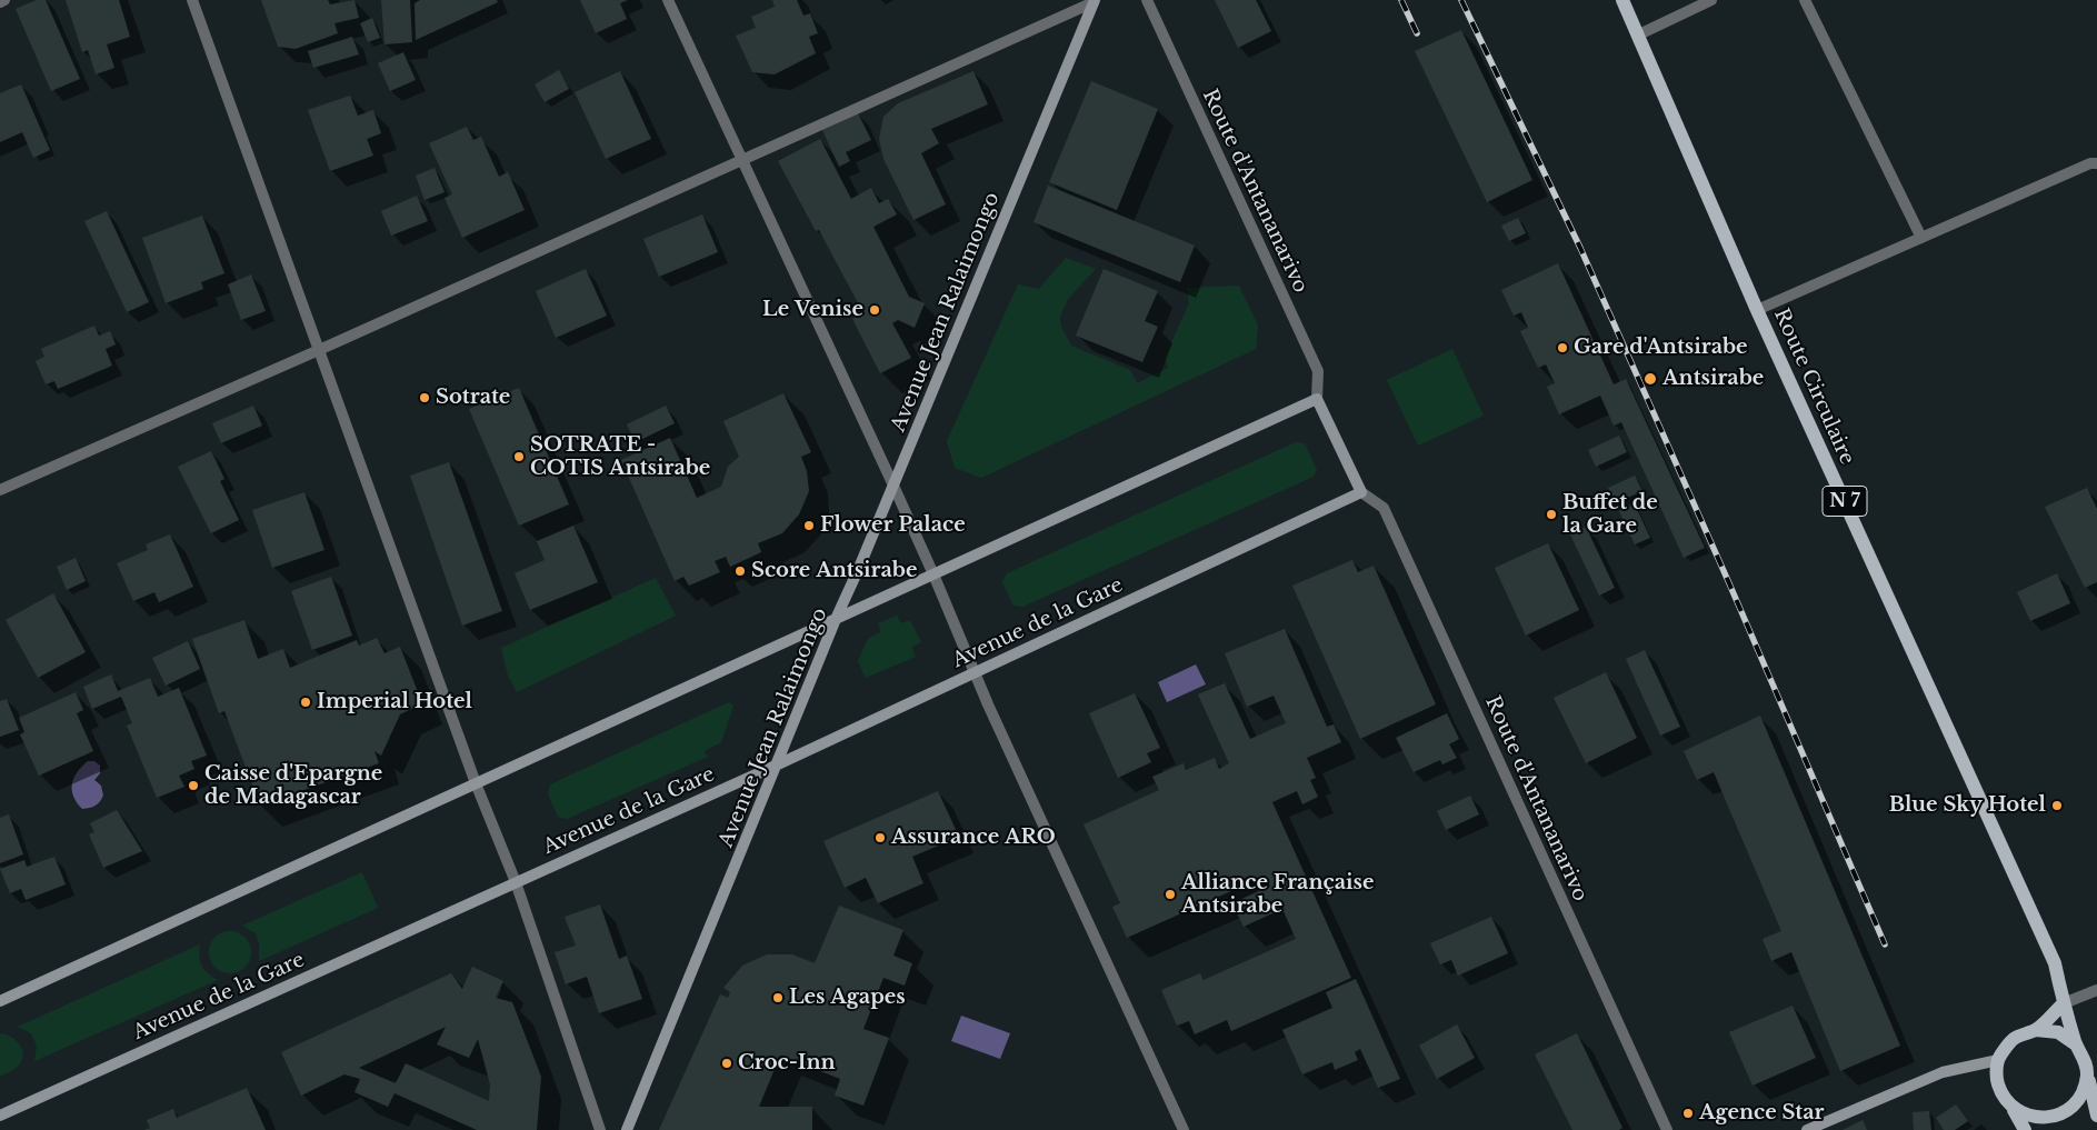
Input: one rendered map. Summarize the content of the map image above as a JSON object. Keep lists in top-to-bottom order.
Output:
{
  "streets": {
    "main road": ["Route Circulaire", "N 7"],
    "street": ["Route d'Antananarivo", "Avenue Jean Ralaimongo", "Avenue de la Gare"]
  },
  "crossings": [
    ["Route d'Antananarivo", "Avenue de la Gare"],
    ["Avenue Jean Ralaimongo", "Avenue de la Gare"],
    ["Route Circulaire", "N 7"]
  ],
  "places": [
    "Le Venise",
    "Gare d'Antsirabe",
    "Antsirabe",
    "Sotrate",
    "SOTRATE - COTIS Antsirabe",
    "Buffet de la Gare",
    "Flower Palace",
    "Score Antsirabe",
    "Imperial Hotel",
    "Caisse d'Epargne de Madagascar",
    "Blue Sky Hotel",
    "Assurance ARO",
    "Alliance Française Antsirabe",
    "Les Agapes",
    "Croc-Inn",
    "Agence Star"
  ]
}
